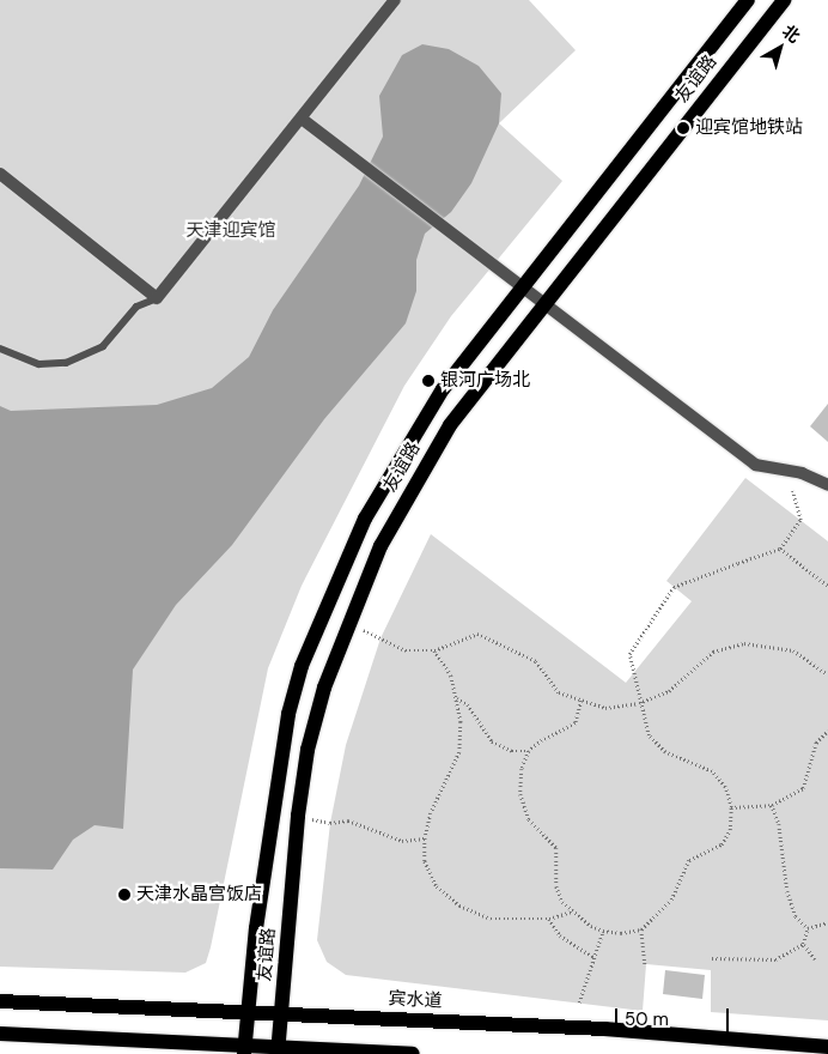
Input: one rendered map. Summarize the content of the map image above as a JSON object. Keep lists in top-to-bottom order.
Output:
{
  "streets": {
    "main road": ["友谊路", "宾水道"]
  },
  "crossings": [
    ["友谊路", "宾水道"]
  ],
  "parks": ["天津迎宾馆"],
  "places": ["迎宾馆地铁站", "银河广场北", "天津水晶宫饭店"],
  "scale_bar": "50 m",
  "north": "top right"
}
